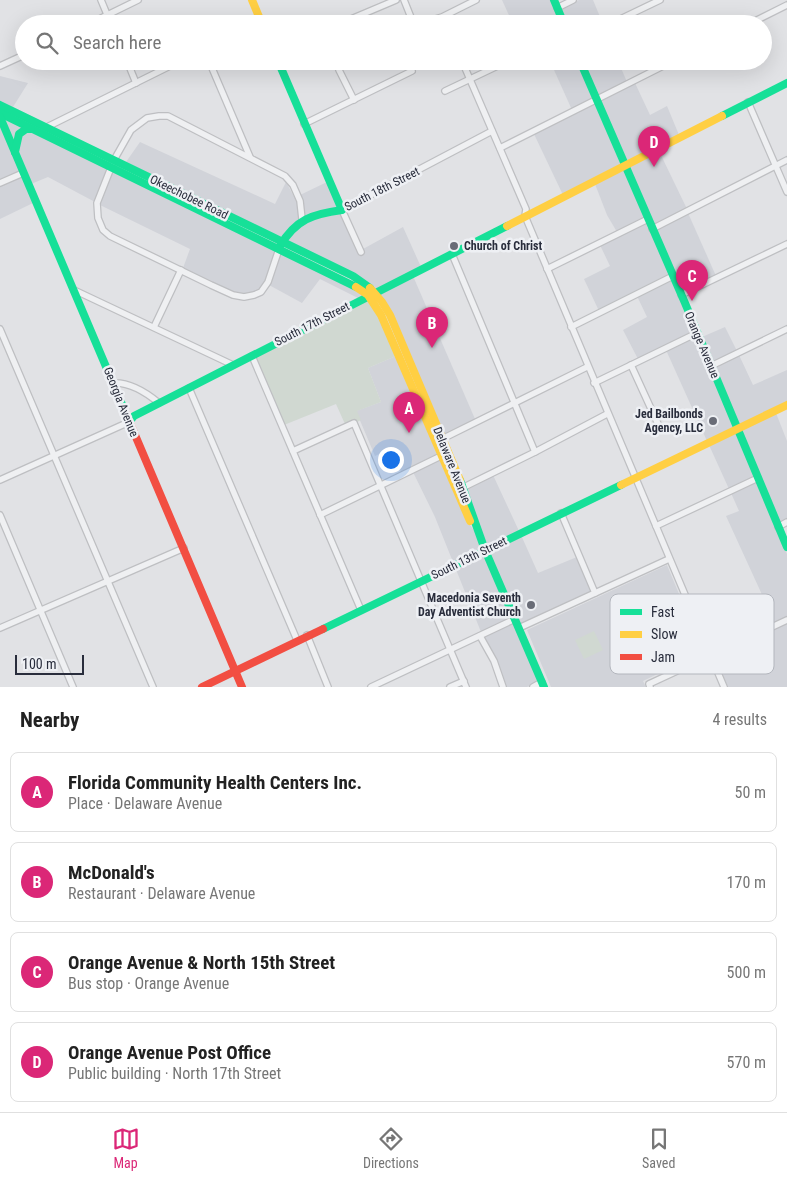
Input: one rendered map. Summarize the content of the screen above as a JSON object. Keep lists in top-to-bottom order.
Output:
{
  "streets": {
    "street": [
      "South 18th Street",
      "Okeechobee Road",
      "South 17th Street",
      "Orange Avenue",
      "Georgia Avenue",
      "Delaware Avenue",
      "South 13th Street"
    ]
  },
  "crossings": [
    ["South 18th Street", "Okeechobee Road"],
    ["Okeechobee Road", "South 17th Street"],
    ["Okeechobee Road", "Georgia Avenue"],
    ["Okeechobee Road", "Delaware Avenue"],
    ["South 17th Street", "Orange Avenue"],
    ["South 17th Street", "Georgia Avenue"],
    ["South 17th Street", "Delaware Avenue"],
    ["Orange Avenue", "South 13th Street"],
    ["Georgia Avenue", "South 13th Street"],
    ["Delaware Avenue", "South 13th Street"]
  ],
  "places": ["Church of Christ", "Jed Bailbonds Agency, LLC", "Macedonia Seventh Day Adventist Church"],
  "legend": ["Fast", "Slow", "Jam"],
  "scale_bar": "100 m",
  "page": {
    "search": "Search here",
    "pins": [
      "D",
      "C",
      "B",
      "A"
    ],
    "scale": "100 m",
    "heading": ["Nearby", "4 results"],
    "list": [
      {
        "mark": "A",
        "name": "Florida Community Health Centers Inc.",
        "note": "Place · Delaware Avenue",
        "value": "50 m"
      },
      {
        "mark": "B",
        "name": "McDonald's",
        "note": "Restaurant · Delaware Avenue",
        "value": "170 m"
      },
      {
        "mark": "C",
        "name": "Orange Avenue & North 15th Street",
        "note": "Bus stop · Orange Avenue",
        "value": "500 m"
      },
      {
        "mark": "D",
        "name": "Orange Avenue Post Office",
        "note": "Public building · North 17th Street",
        "value": "570 m"
      }
    ],
    "nav": ["Map", "Directions", "Saved"]
  }
}
